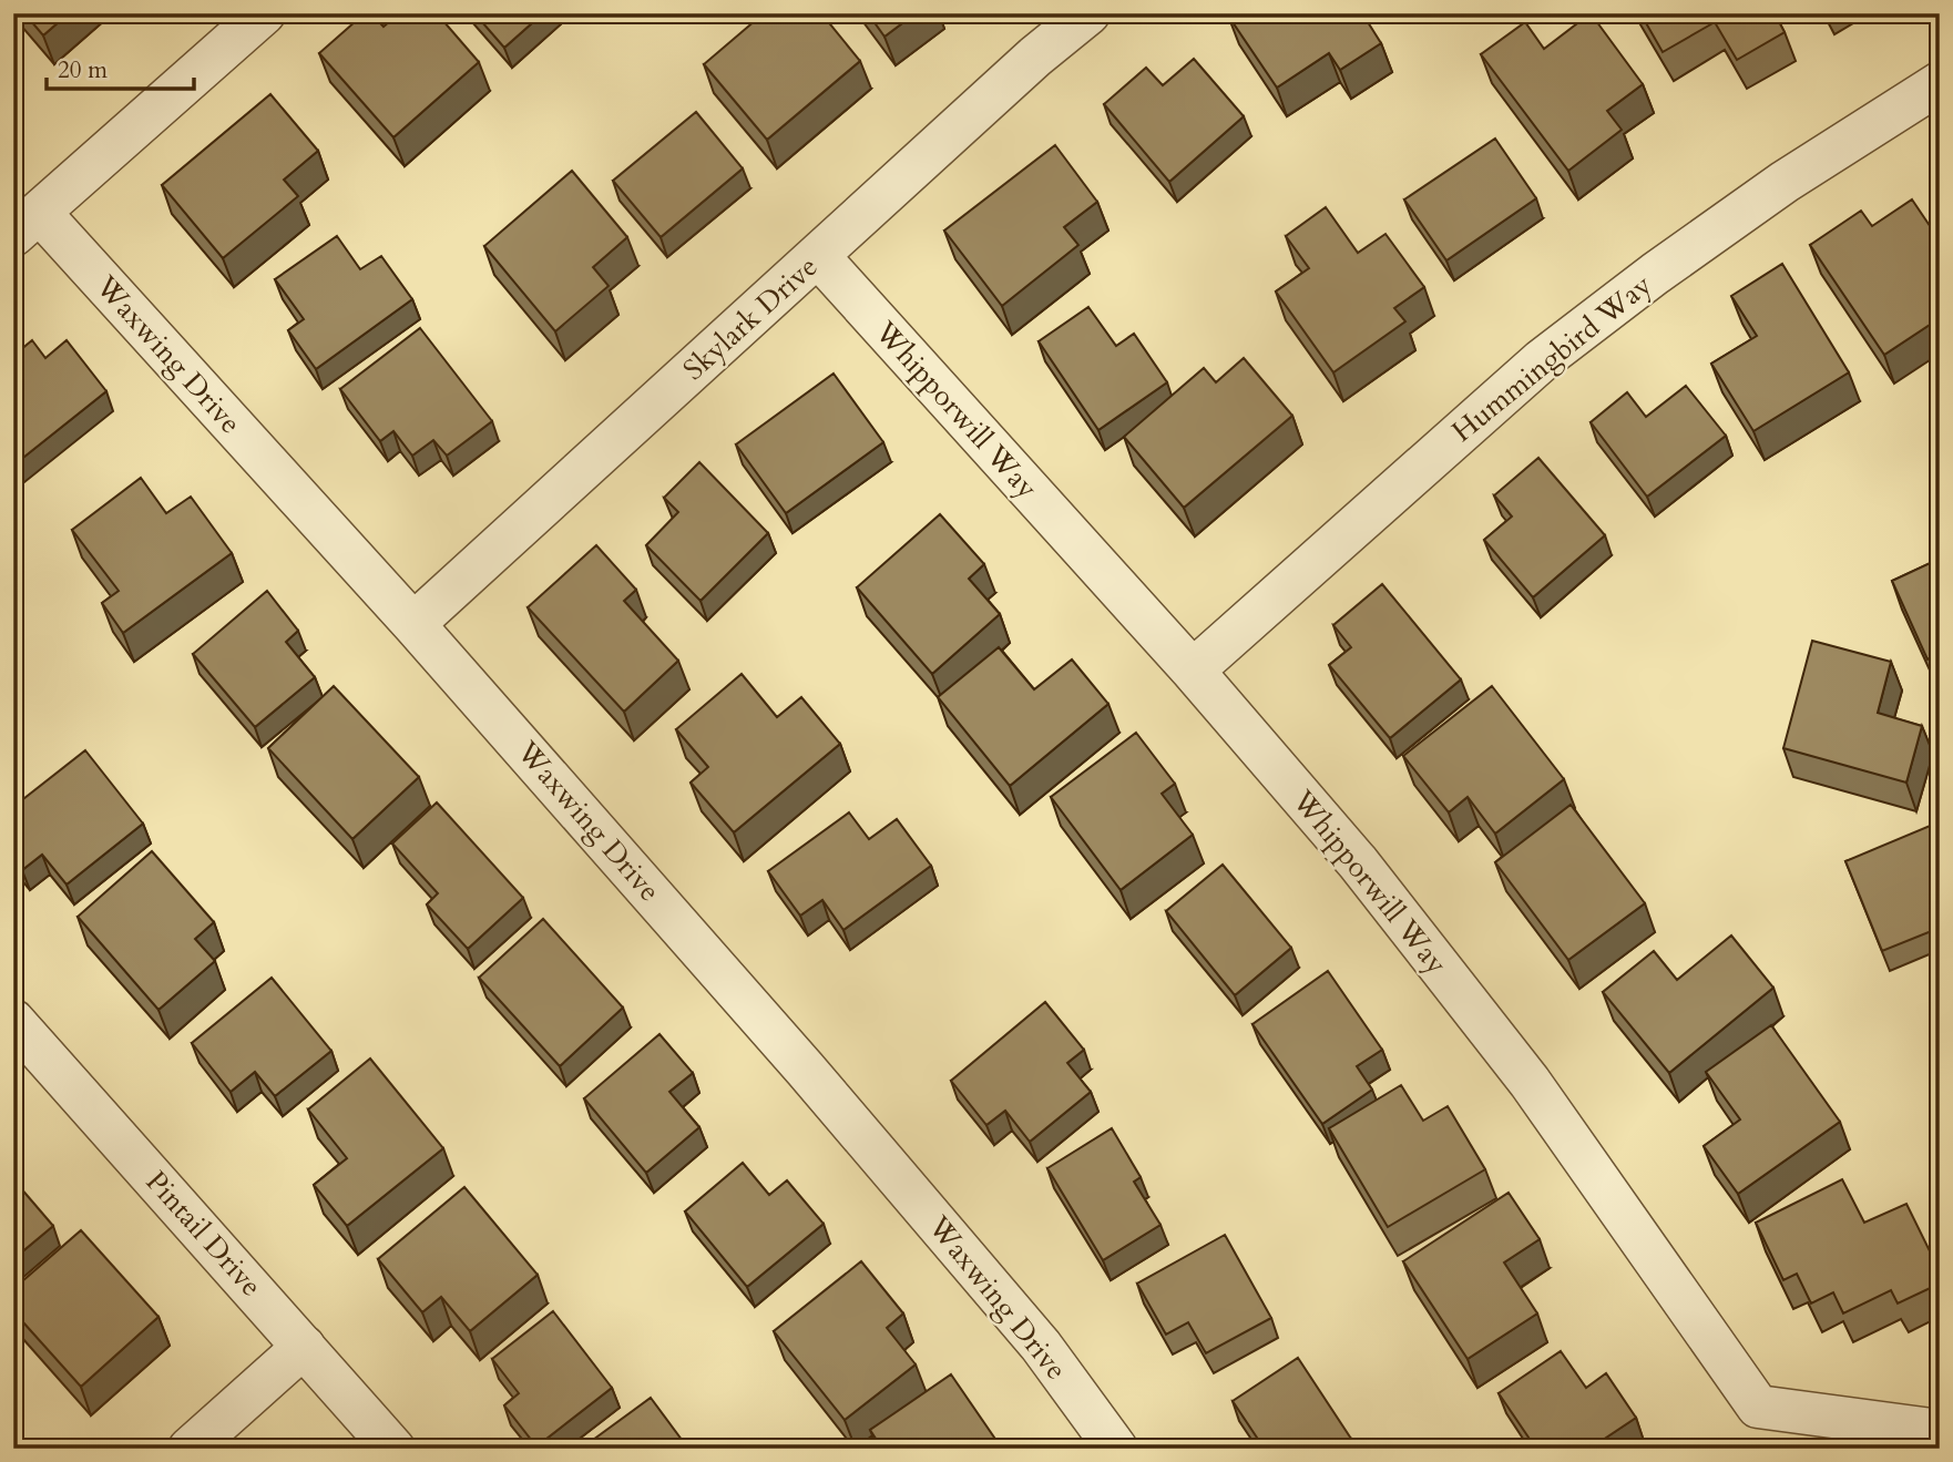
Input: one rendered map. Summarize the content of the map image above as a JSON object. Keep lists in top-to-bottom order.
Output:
{
  "streets": {
    "street": [
      "Skylark Drive",
      "Waxwing Drive",
      "Hummingbird Way",
      "Whipporwill Way",
      "Pintail Drive"
    ]
  },
  "crossings": [
    ["Skylark Drive", "Waxwing Drive"],
    ["Skylark Drive", "Whipporwill Way"],
    ["Hummingbird Way", "Whipporwill Way"]
  ],
  "scale_bar": "20 m"
}
